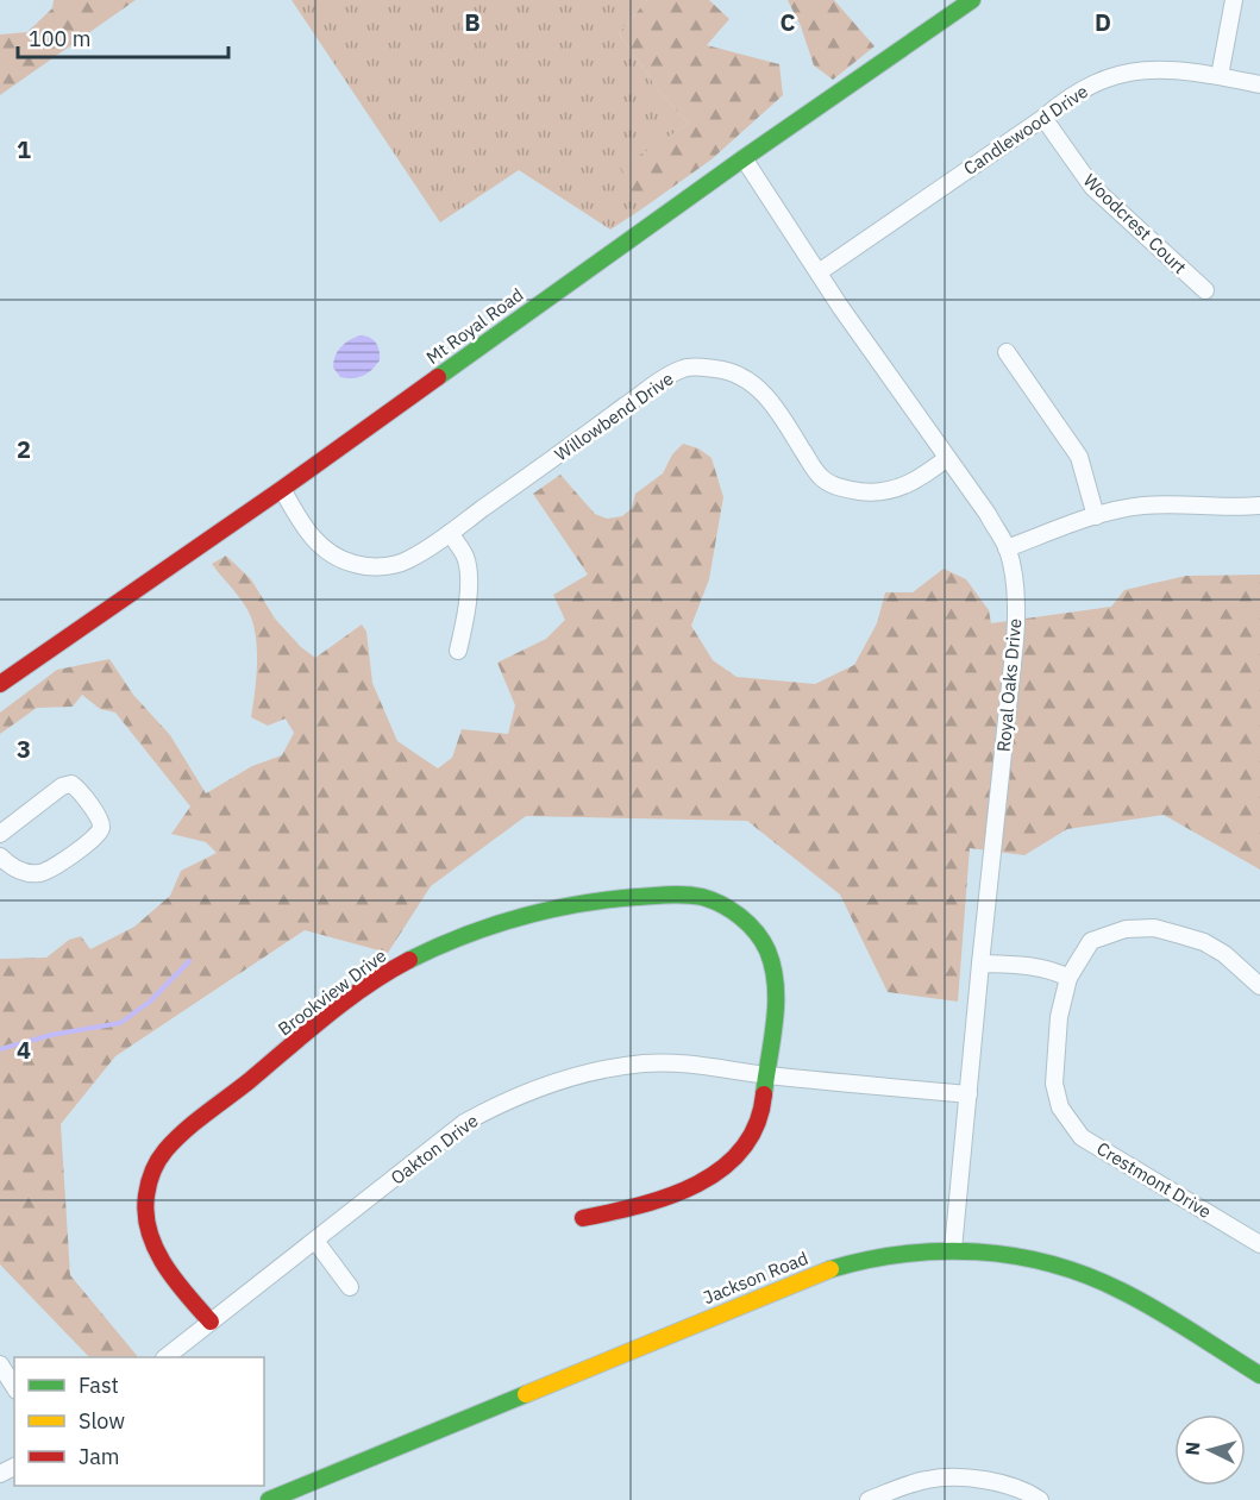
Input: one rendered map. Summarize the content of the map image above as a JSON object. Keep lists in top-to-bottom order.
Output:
{
  "streets": {
    "street": [
      "Candlewood Drive",
      "Woodcrest Court",
      "Mt Royal Road",
      "Willowbend Drive",
      "Royal Oaks Drive",
      "Brookview Drive",
      "Oakton Drive",
      "Crestmont Drive",
      "Jackson Road"
    ]
  },
  "crossings": [
    ["Candlewood Drive", "Woodcrest Court"],
    ["Candlewood Drive", "Royal Oaks Drive"],
    ["Mt Royal Road", "Willowbend Drive"],
    ["Mt Royal Road", "Royal Oaks Drive"],
    ["Willowbend Drive", "Royal Oaks Drive"],
    ["Royal Oaks Drive", "Oakton Drive"],
    ["Royal Oaks Drive", "Jackson Road"],
    ["Brookview Drive", "Oakton Drive"]
  ],
  "legend": ["Fast", "Slow", "Jam"],
  "scale_bar": "100 m",
  "north": "left",
  "grid": {
    "columns": ["B", "C", "D"],
    "rows": [
      "1",
      "2",
      "3",
      "4"
    ]
  }
}
